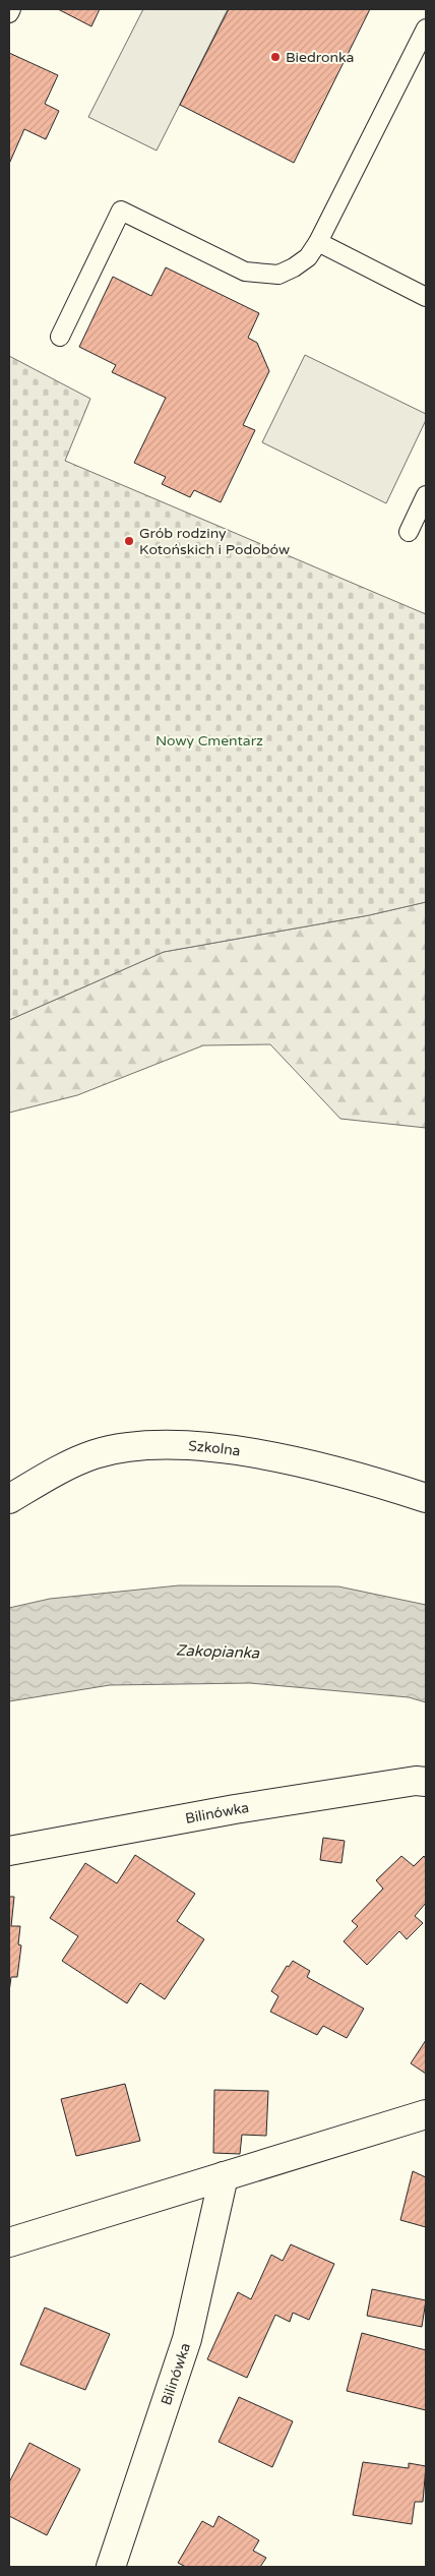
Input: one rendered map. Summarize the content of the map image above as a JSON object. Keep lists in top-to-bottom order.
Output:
{
  "streets": {
    "street": ["Szkolna", "Bilinówka"]
  },
  "water": ["Zakopianka"],
  "parks": ["Nowy Cmentarz"],
  "places": ["Biedronka", "Grób rodziny Kotońskich i Podobów"]
}
